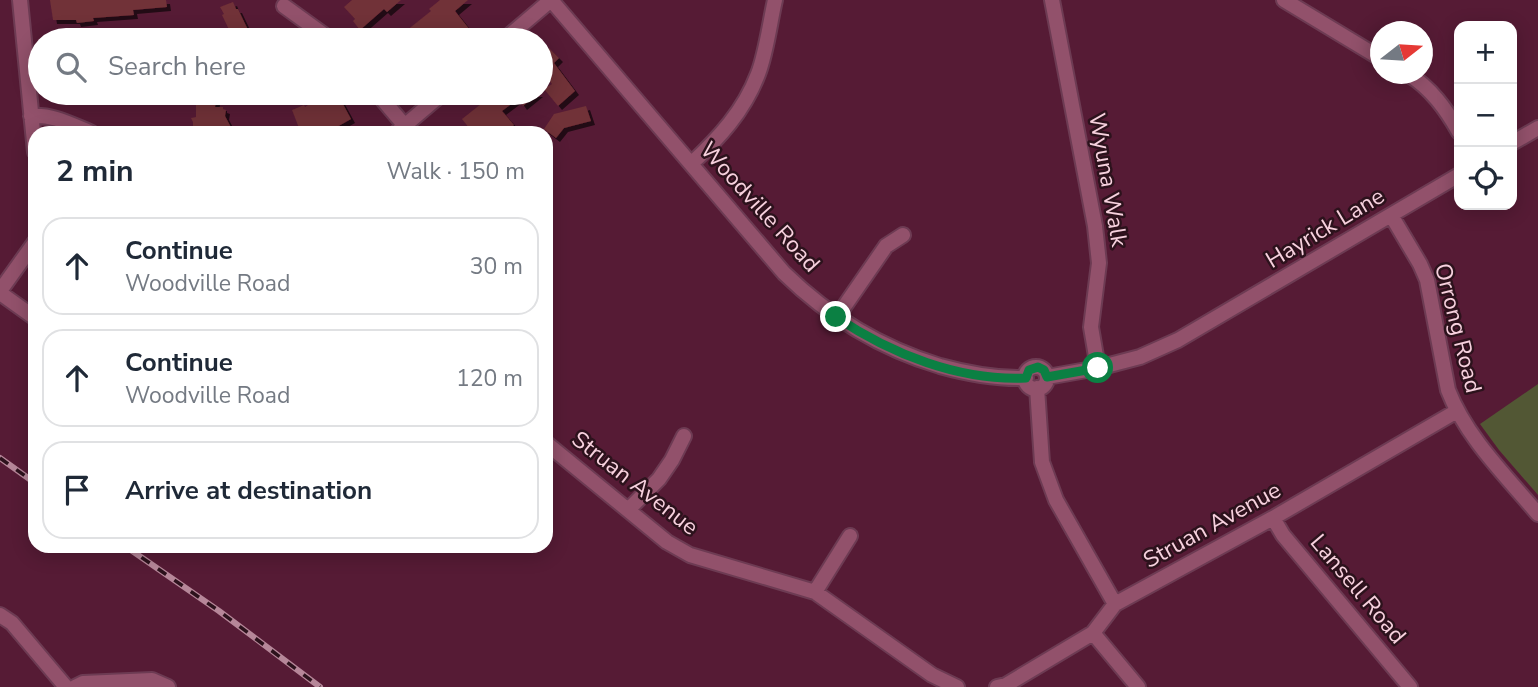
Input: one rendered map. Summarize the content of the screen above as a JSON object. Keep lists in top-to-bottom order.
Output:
{
  "streets": {
    "street": [
      "Wyuna Walk",
      "Woodville Road",
      "Hayrick Lane",
      "Orrong Road",
      "Struan Avenue",
      "Lansell Road"
    ]
  },
  "crossings": [
    ["Wyuna Walk", "Hayrick Lane"],
    ["Hayrick Lane", "Orrong Road"],
    ["Orrong Road", "Struan Avenue"],
    ["Struan Avenue", "Lansell Road"]
  ],
  "north": "right",
  "page": {
    "map_buttons": ["+", "−"],
    "search": "Search here",
    "heading": ["2 min", "Walk · 150 m"],
    "list": [
      ["Continue", "Woodville Road", "30 m"],
      ["Continue", "Woodville Road", "120 m"],
      "Arrive at destination"
    ]
  }
}
